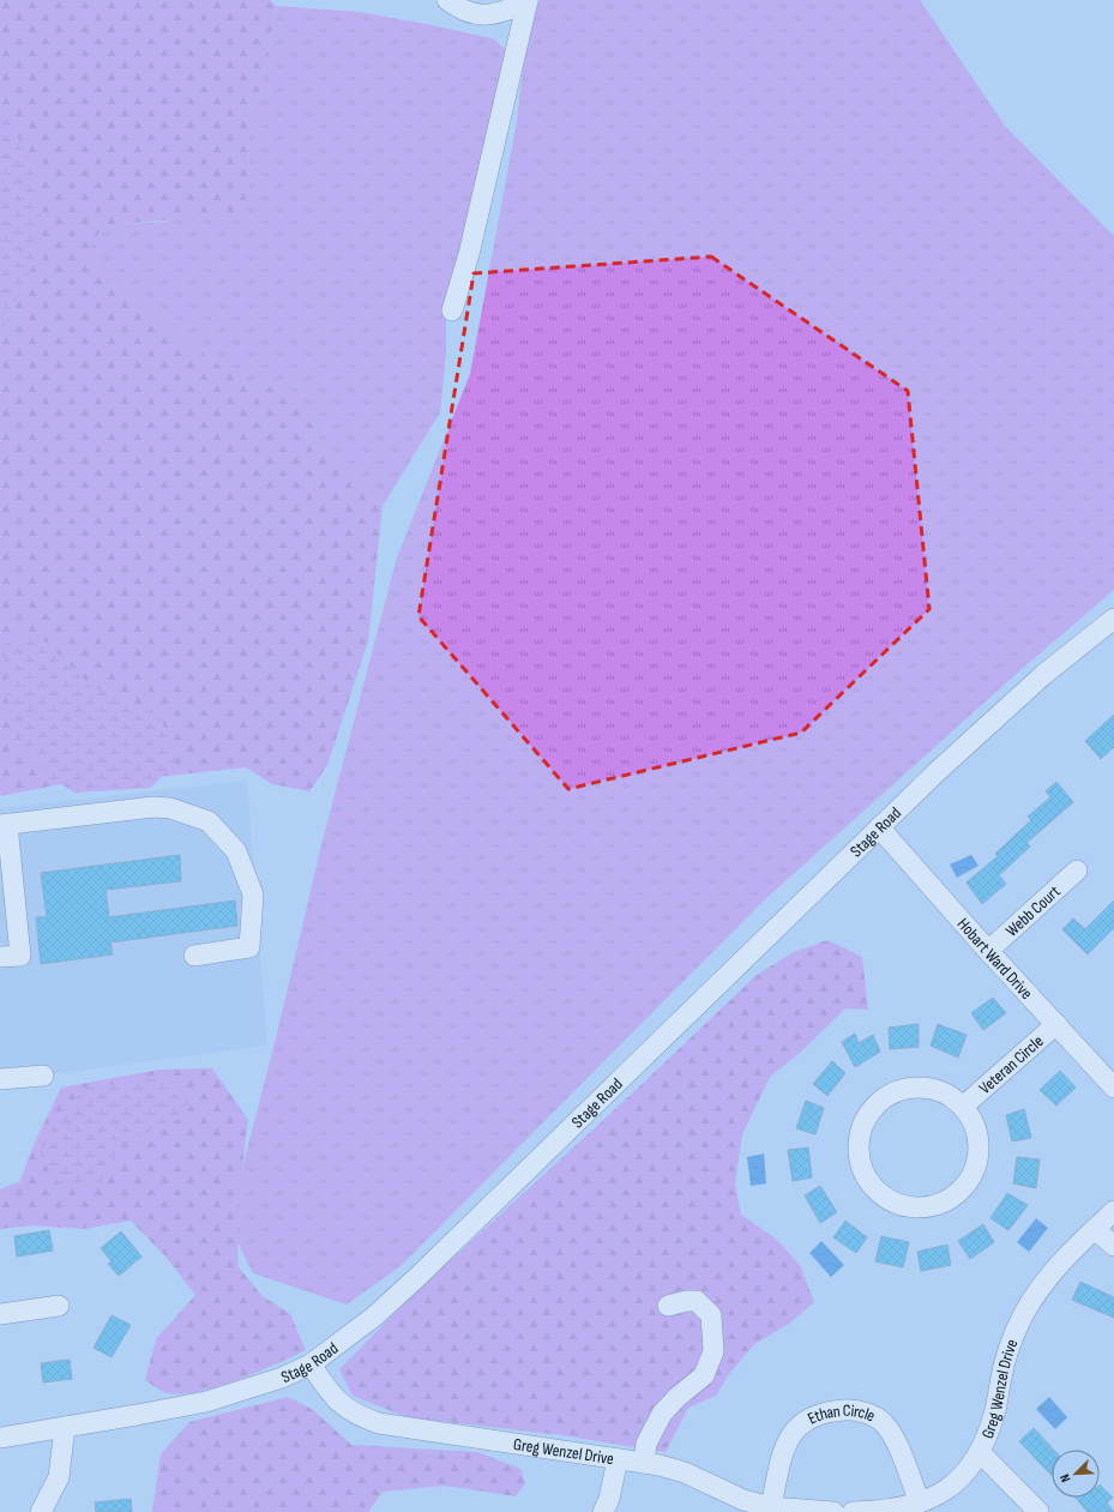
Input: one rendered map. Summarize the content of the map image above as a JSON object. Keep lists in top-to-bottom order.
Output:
{
  "streets": {
    "street": [
      "Stage Road",
      "Webb Court",
      "Hobart Ward Drive",
      "Veteran Circle",
      "Greg Wenzel Drive",
      "Ethan Circle"
    ]
  },
  "crossings": [
    ["Stage Road", "Hobart Ward Drive"],
    ["Stage Road", "Greg Wenzel Drive"],
    ["Webb Court", "Hobart Ward Drive"],
    ["Hobart Ward Drive", "Veteran Circle"],
    ["Greg Wenzel Drive", "Ethan Circle"]
  ],
  "north": "bottom left"
}
